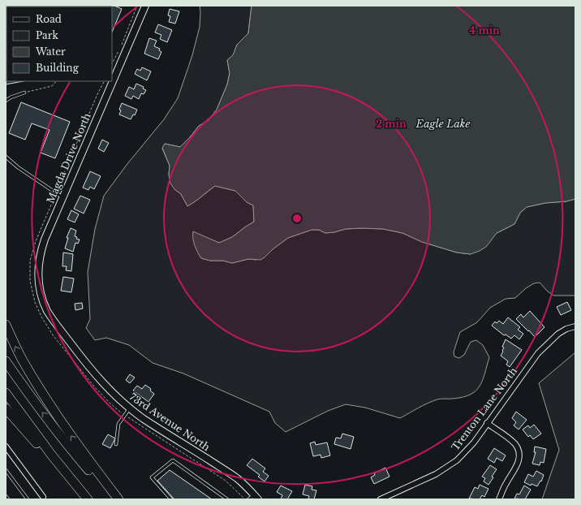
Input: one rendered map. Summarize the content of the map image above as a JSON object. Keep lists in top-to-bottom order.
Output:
{
  "streets": {
    "street": ["Magda Drive North", "Trenton Lane North", "73rd Avenue North"]
  },
  "crossings": [
    ["Magda Drive North", "73rd Avenue North"]
  ],
  "water": ["Eagle Lake"],
  "legend": [
    "Road",
    "Park",
    "Water",
    "Building"
  ],
  "rings": ["4 min", "2 min"]
}
